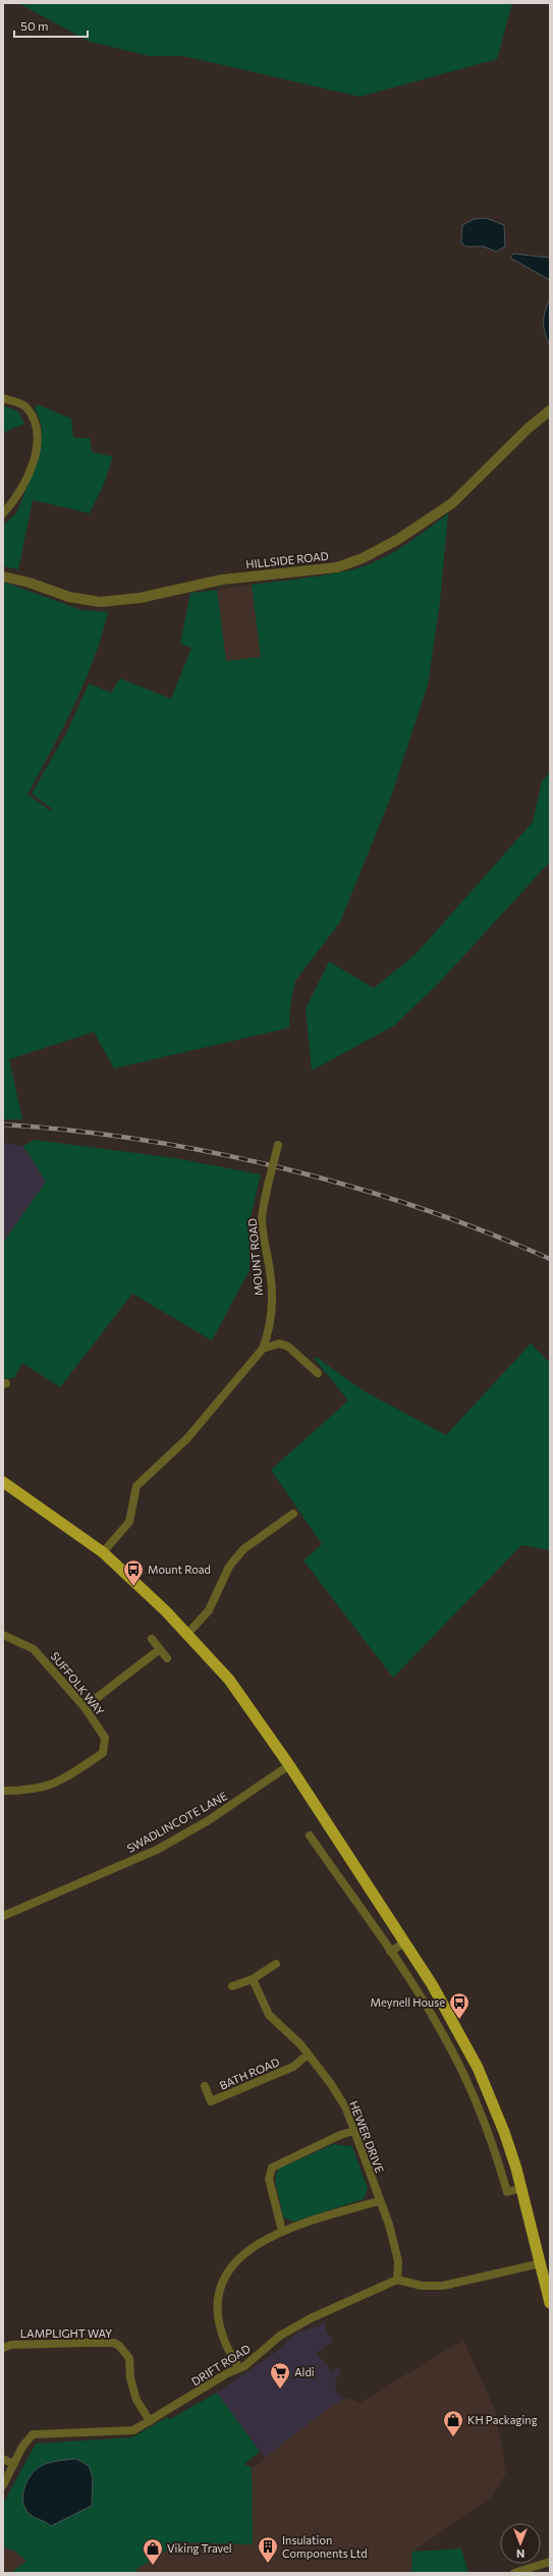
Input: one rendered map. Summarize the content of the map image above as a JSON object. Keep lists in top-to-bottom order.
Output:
{
  "streets": {
    "street": [
      "HILLSIDE ROAD",
      "MOUNT ROAD",
      "SUFFOLK WAY",
      "SWADLINCOTE LANE",
      "BATH ROAD",
      "HEWER DRIVE",
      "LAMPLIGHT WAY",
      "DRIFT ROAD"
    ]
  },
  "crossings": [
    ["BATH ROAD", "HEWER DRIVE"],
    ["HEWER DRIVE", "DRIFT ROAD"],
    ["LAMPLIGHT WAY", "DRIFT ROAD"]
  ],
  "places": {
    "bus stop": ["Mount Road", "Meynell House"],
    "supermarket": ["Aldi"],
    "shop": ["KH Packaging", "Viking Travel"],
    "building": ["Insulation Components Ltd"]
  },
  "scale_bar": "50 m",
  "north": "bottom"
}
